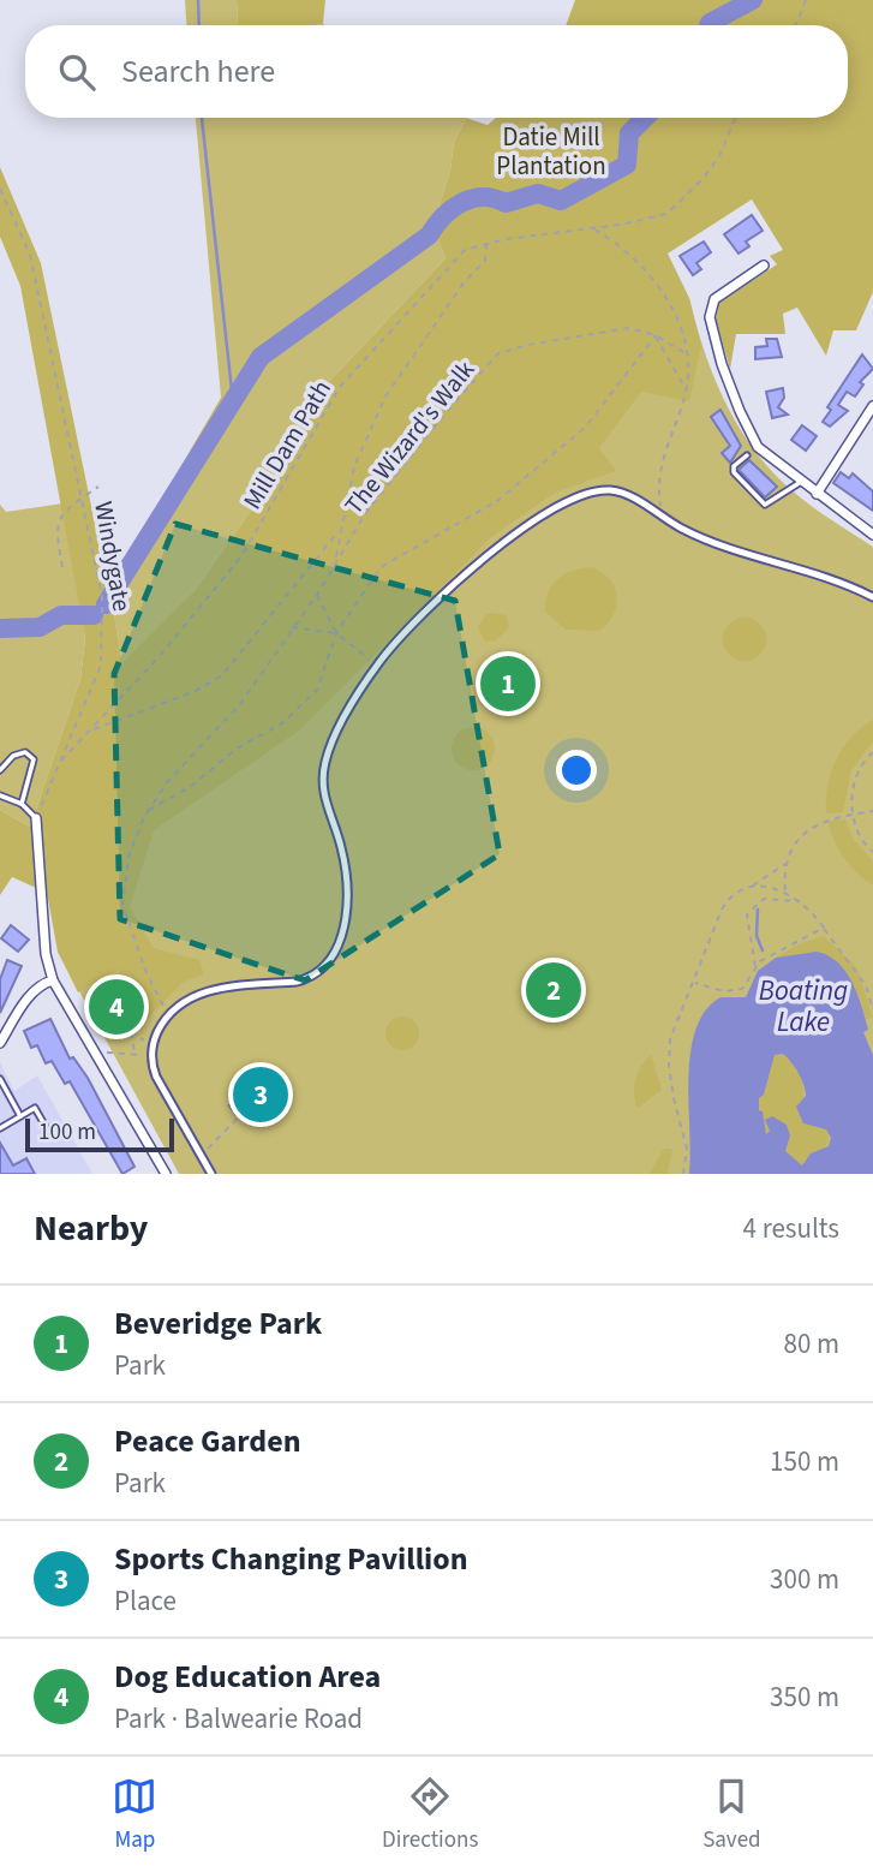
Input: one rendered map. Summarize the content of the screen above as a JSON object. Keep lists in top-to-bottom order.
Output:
{
  "streets": {
    "path": ["The Wizard's Walk", "Mill Dam Path", "Windygate"]
  },
  "crossings": [
    ["Mill Dam Path", "Windygate"]
  ],
  "water": ["Boating Lake"],
  "parks": ["Datie Mill Plantation"],
  "scale_bar": "100 m",
  "page": {
    "search": "Search here",
    "pins": [
      "1",
      "2",
      "4",
      "3"
    ],
    "scale": "100 m",
    "heading": ["Nearby", "4 results"],
    "list": [
      {
        "mark": "1",
        "name": "Beveridge Park",
        "note": "Park",
        "value": "80 m"
      },
      {
        "mark": "2",
        "name": "Peace Garden",
        "note": "Park",
        "value": "150 m"
      },
      {
        "mark": "3",
        "name": "Sports Changing Pavillion",
        "note": "Place",
        "value": "300 m"
      },
      {
        "mark": "4",
        "name": "Dog Education Area",
        "note": "Park · Balwearie Road",
        "value": "350 m"
      }
    ],
    "nav": ["Map", "Directions", "Saved"]
  }
}
